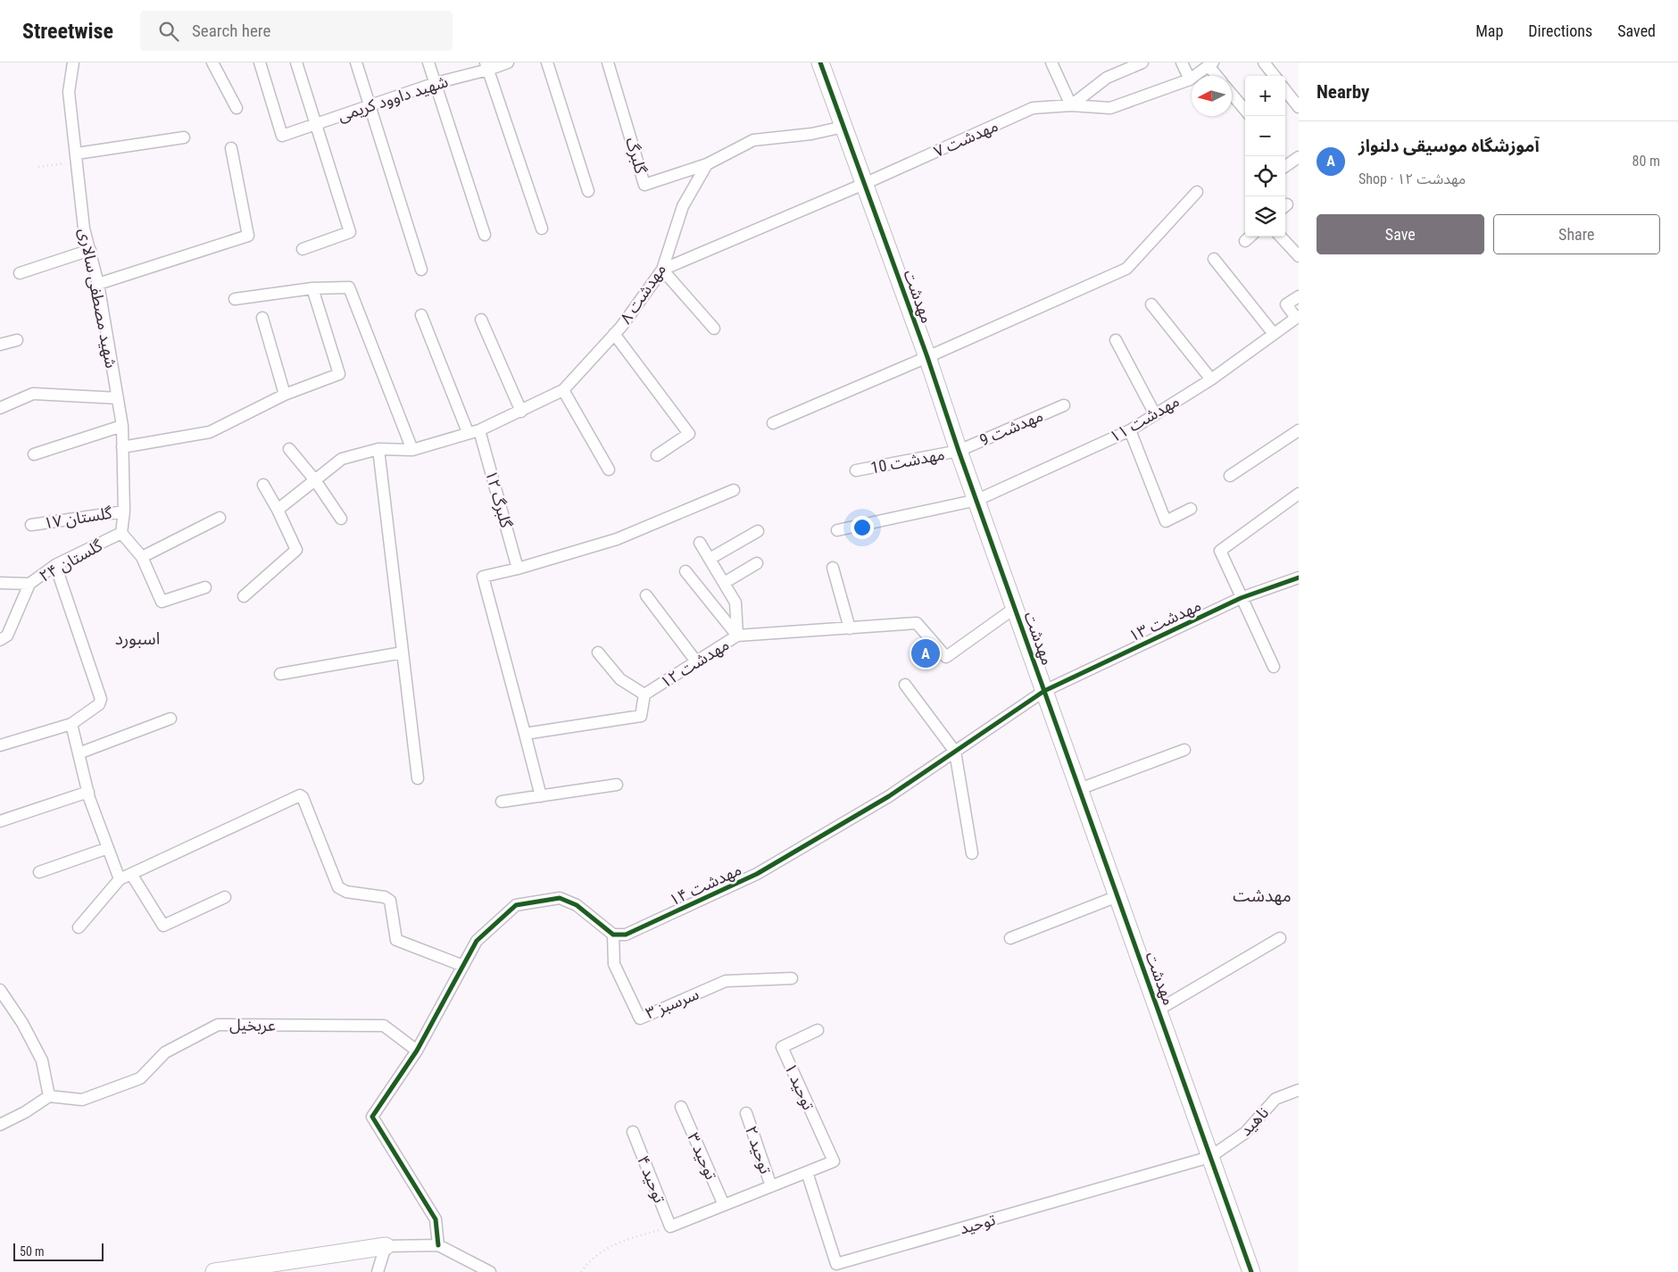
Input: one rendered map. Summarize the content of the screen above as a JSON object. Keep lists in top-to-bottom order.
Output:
{
  "streets": {
    "street": [
      "شهید داوود کریمی",
      "مهدشت ۷",
      "گلبرگ",
      "مهدشت ۸",
      "مهدشت",
      "شهید مصطفی سالاری",
      "مهدشت ۱۱",
      "مهدشت 9",
      "مهدشت 10",
      "گلبرگ ١٢",
      "گلستان ۱۷",
      "گلستان ۲۴",
      "مهدشت ۱۳",
      "مهدشت ۱۲",
      "مهدشت ۱۴",
      "سرسبز ۳",
      "عربخیل",
      "توحید ۱",
      "ناهید",
      "توحید ۲",
      "توحید ۳",
      "توحید ۴",
      "توحید"
    ]
  },
  "crossings": [
    ["مهدشت ۷", "مهدشت ۸"],
    ["مهدشت ۷", "مهدشت"],
    ["گلبرگ", "مهدشت ۸"],
    ["مهدشت ۸", "گلبرگ ١٢"],
    ["مهدشت", "مهدشت ۱۱"],
    ["مهدشت", "مهدشت 9"],
    ["مهدشت", "مهدشت 10"],
    ["مهدشت", "مهدشت ۱۳"],
    ["مهدشت", "مهدشت ۱۲"],
    ["مهدشت", "مهدشت ۱۴"],
    ["مهدشت", "ناهید"],
    ["مهدشت", "توحید"],
    ["شهید مصطفی سالاری", "گلستان ۱۷"],
    ["شهید مصطفی سالاری", "گلستان ۲۴"],
    ["مهدشت 9", "مهدشت 10"],
    ["مهدشت ۱۳", "مهدشت ۱۴"],
    ["مهدشت ۱۴", "سرسبز ۳"],
    ["توحید ۱", "توحید"],
    ["ناهید", "توحید"]
  ],
  "districts": ["اسبورد", "مهدشت"],
  "scale_bar": "50 m",
  "north": "left",
  "page": {
    "header": "Streetwise",
    "search": "Search here",
    "nav": ["Map", "Directions", "Saved"],
    "heading": "Nearby",
    "map_buttons": ["+", "−"],
    "list": [
      {
        "mark": "A",
        "name": "آموزشگاه موسیقی دلنواز",
        "note": "Shop · مهدشت ۱۲",
        "value": "80 m"
      }
    ],
    "buttons": ["Save", "Share"],
    "pins": "A",
    "scale": "50 m"
  }
}
